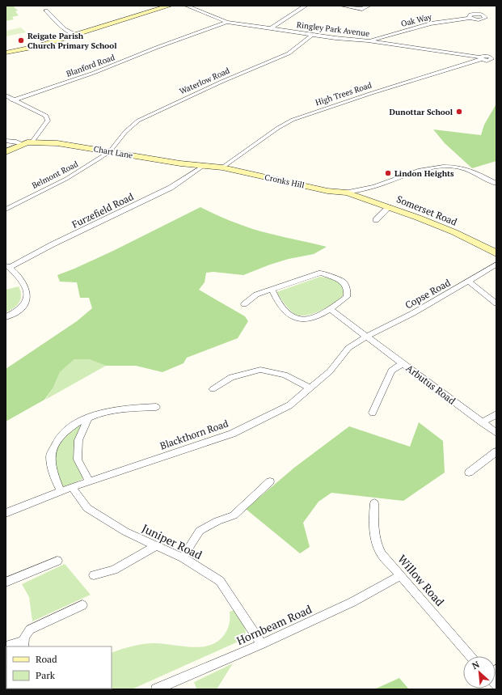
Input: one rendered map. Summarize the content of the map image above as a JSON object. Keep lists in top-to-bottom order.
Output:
{
  "streets": {
    "street": [
      "Oak Way",
      "Ringley Park Avenue",
      "Blanford Road",
      "Waterlow Road",
      "High Trees Road",
      "Chart Lane",
      "Belmont Road",
      "Cronks Hill",
      "Furzefield Road",
      "Somerset Road",
      "Copse Road",
      "Arbutus Road",
      "Blackthorn Road",
      "Juniper Road",
      "Willow Road",
      "Hornbeam Road"
    ]
  },
  "crossings": [
    ["Oak Way", "Ringley Park Avenue"],
    ["Ringley Park Avenue", "Blanford Road"],
    ["Ringley Park Avenue", "Waterlow Road"],
    ["Ringley Park Avenue", "High Trees Road"],
    ["Waterlow Road", "Chart Lane"],
    ["Waterlow Road", "Belmont Road"],
    ["High Trees Road", "Chart Lane"],
    ["High Trees Road", "Cronks Hill"],
    ["Chart Lane", "Belmont Road"],
    ["Chart Lane", "Cronks Hill"],
    ["Chart Lane", "Furzefield Road"],
    ["Cronks Hill", "Somerset Road"],
    ["Copse Road", "Arbutus Road"],
    ["Copse Road", "Blackthorn Road"],
    ["Arbutus Road", "Blackthorn Road"],
    ["Blackthorn Road", "Juniper Road"],
    ["Juniper Road", "Hornbeam Road"],
    ["Willow Road", "Hornbeam Road"]
  ],
  "places": ["Reigate Parish Church Primary School", "Dunottar School", "Lindon Heights"],
  "legend": ["Road", "Park"],
  "north": "top left"
}
